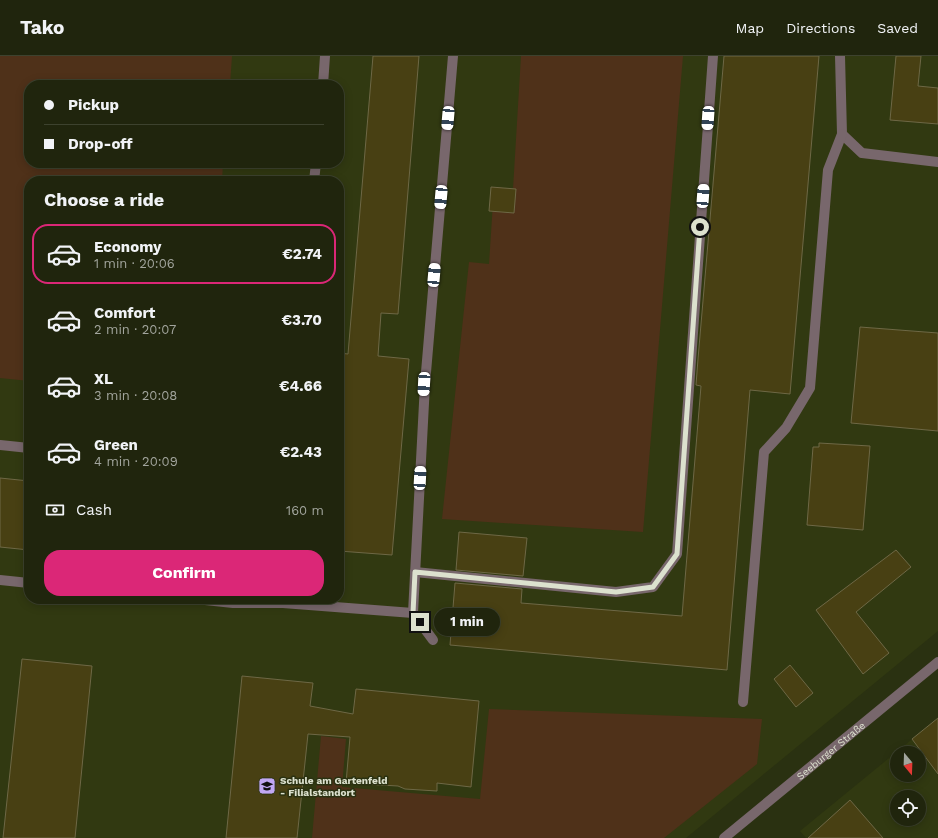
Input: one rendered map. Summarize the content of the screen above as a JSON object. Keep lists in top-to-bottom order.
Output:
{
  "streets": {
    "street": ["Seeburger Straße"]
  },
  "places": {
    "school or university": ["Schule am Gartenfeld - Filialstandort"]
  },
  "north": "bottom",
  "page": {
    "header": "Tako",
    "nav": ["Map", "Directions", "Saved"],
    "banner": ["Pickup", "Drop-off"],
    "heading": "Choose a ride",
    "list": [
      {
        "name": "Economy",
        "note": "1 min · 20:06",
        "value": "€2.74"
      },
      {
        "name": "Comfort",
        "note": "2 min · 20:07",
        "value": "€3.70"
      },
      {
        "name": "XL",
        "note": "3 min · 20:08",
        "value": "€4.66"
      },
      {
        "name": "Green",
        "note": "4 min · 20:09",
        "value": "€2.43"
      }
    ],
    "pay": ["Cash", "160 m"],
    "buttons": "Confirm",
    "bubble": "1 min"
  }
}
